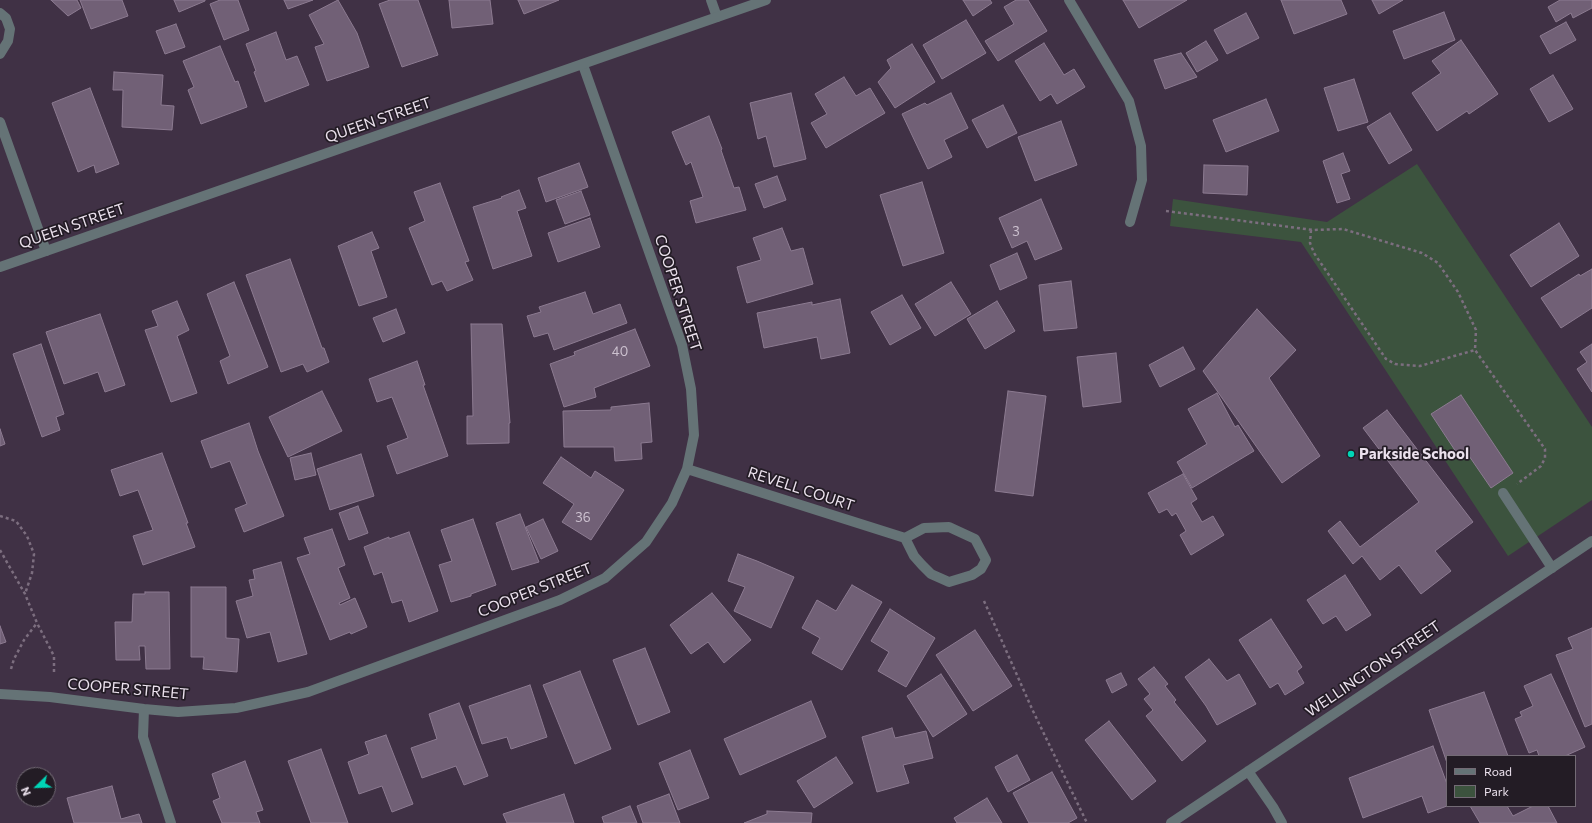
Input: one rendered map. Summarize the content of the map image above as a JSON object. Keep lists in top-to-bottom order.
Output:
{
  "streets": {
    "street": [
      "QUEEN STREET",
      "COOPER STREET",
      "REVELL COURT",
      "WELLINGTON STREET"
    ]
  },
  "crossings": [
    ["QUEEN STREET", "COOPER STREET"],
    ["COOPER STREET", "REVELL COURT"]
  ],
  "places": ["Parkside School"],
  "house_numbers": ["3", "40", "36"],
  "legend": ["Road", "Park"],
  "north": "bottom left"
}
